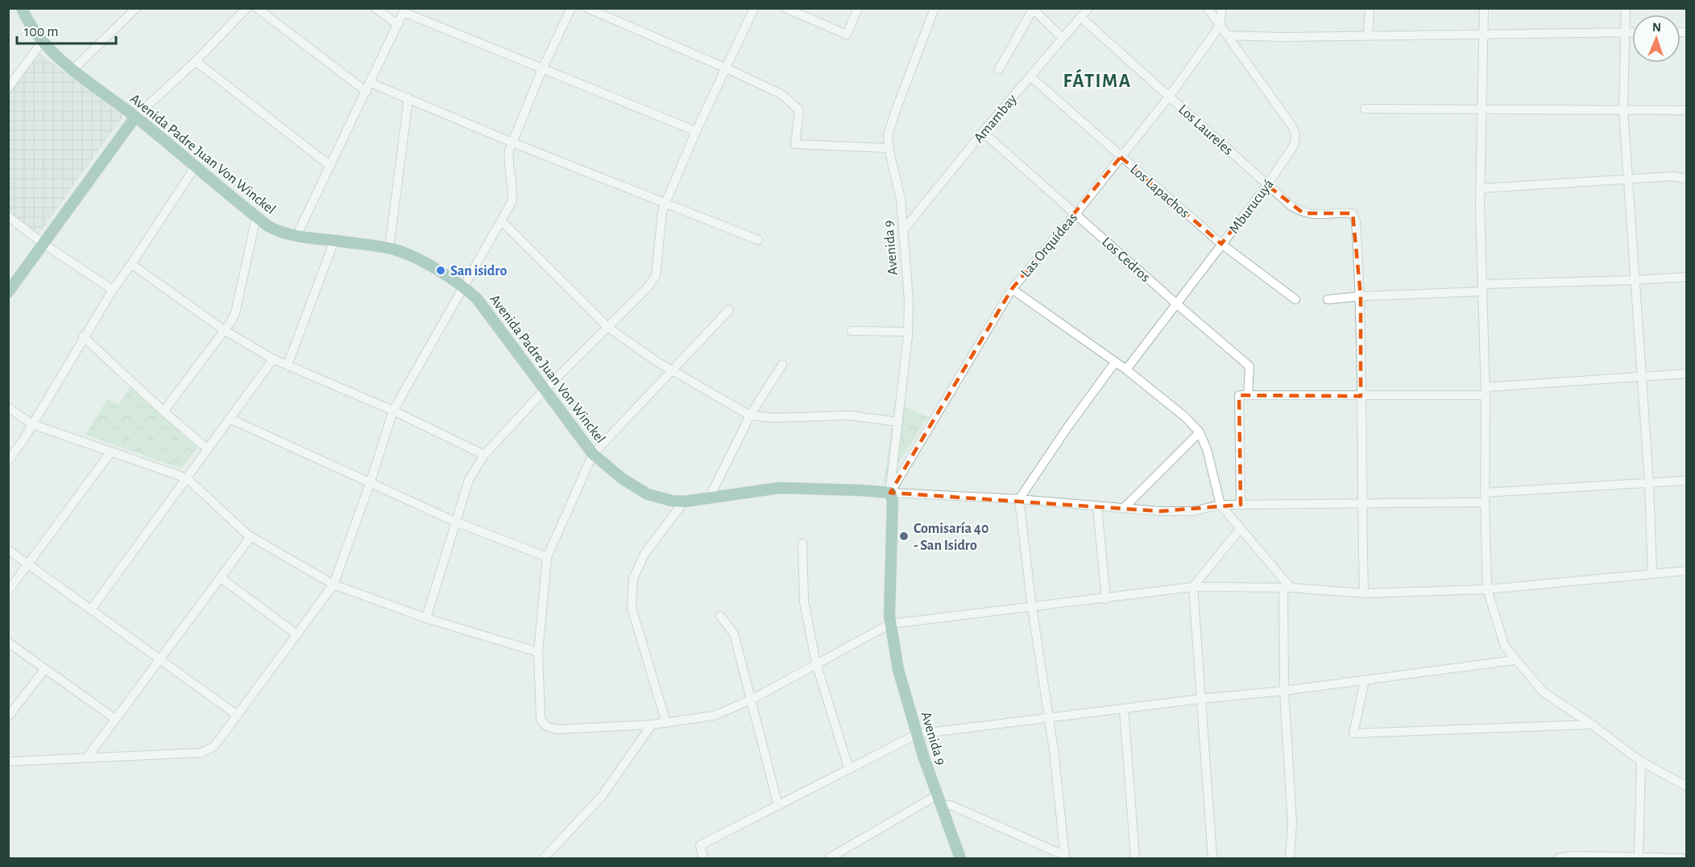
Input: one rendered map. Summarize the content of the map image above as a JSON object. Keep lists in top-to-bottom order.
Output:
{
  "streets": {
    "main road": ["Avenida Padre Juan Von Winckel", "Avenida 9"],
    "street": [
      "Amambay",
      "Los Laureles",
      "Los Lapachos",
      "Mburucuyá",
      "Las Orquídeas",
      "Los Cedros"
    ]
  },
  "crossings": [
    ["Amambay", "Los Laureles"],
    ["Amambay", "Los Lapachos"],
    ["Amambay", "Avenida 9"],
    ["Amambay", "Los Cedros"],
    ["Los Laureles", "Mburucuyá"],
    ["Los Laureles", "Las Orquídeas"],
    ["Avenida Padre Juan Von Winckel", "Las Orquídeas"],
    ["Avenida Padre Juan Von Winckel", "Avenida 9"],
    ["Los Lapachos", "Mburucuyá"],
    ["Los Lapachos", "Las Orquídeas"],
    ["Mburucuyá", "Las Orquídeas"],
    ["Mburucuyá", "Los Cedros"],
    ["Las Orquídeas", "Avenida 9"],
    ["Las Orquídeas", "Los Cedros"]
  ],
  "districts": ["FÁTIMA"],
  "places": ["San isidro", "Comisaría 40 - San Isidro"],
  "scale_bar": "100 m",
  "north": "top"
}
